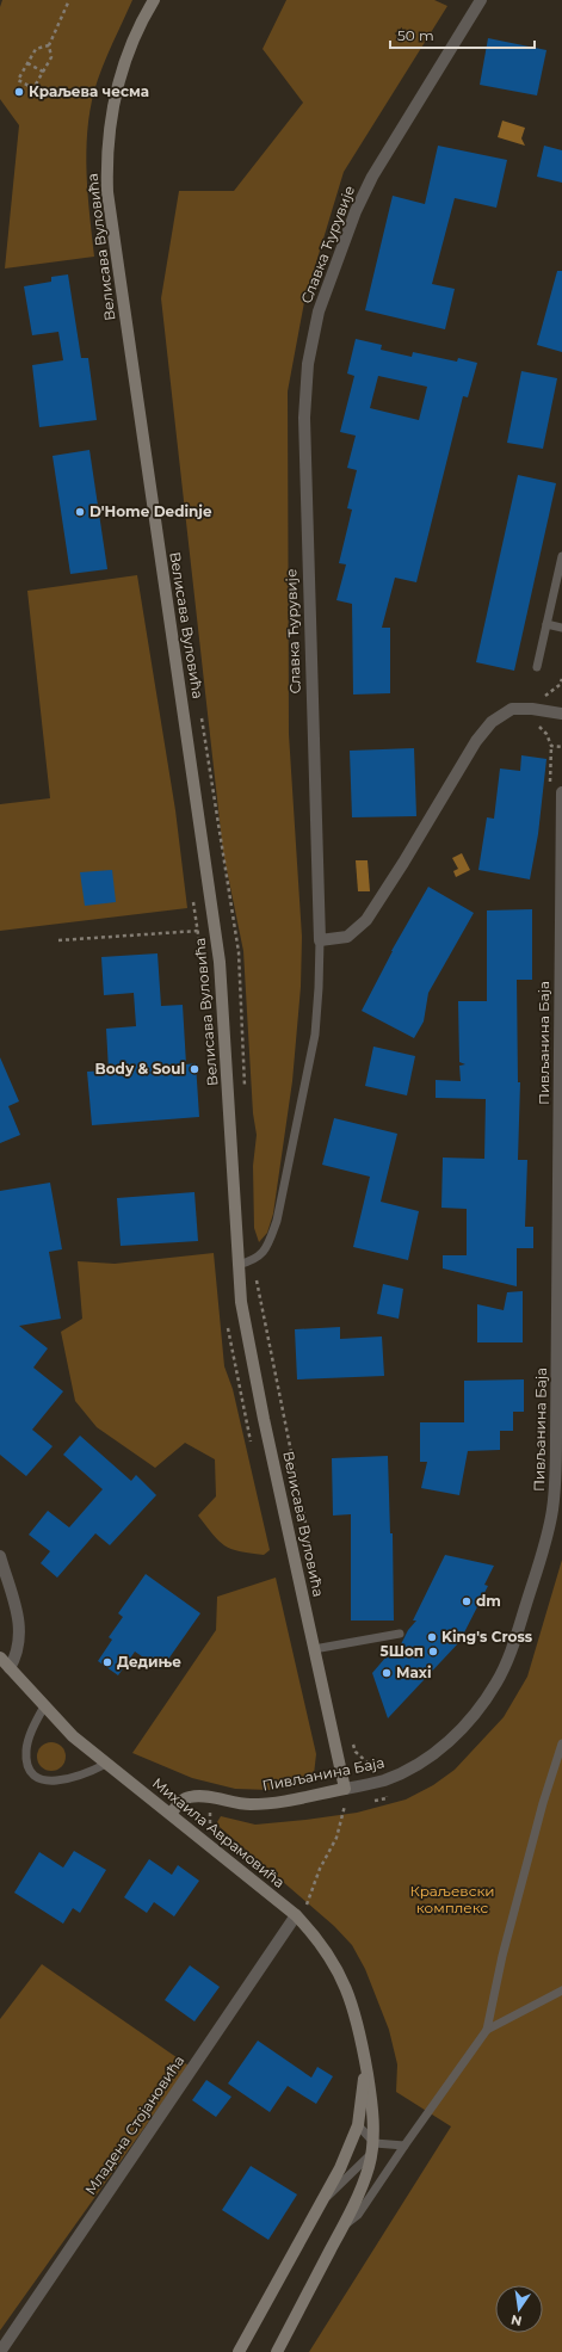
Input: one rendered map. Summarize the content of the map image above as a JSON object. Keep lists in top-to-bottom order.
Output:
{
  "streets": {
    "street": [
      "Славка Ћурувије",
      "Велисава Вуловића",
      "Пивљанина Баја",
      "Михаила Аврамовића",
      "Младена Стојановића"
    ]
  },
  "crossings": [
    ["Велисава Вуловића", "Пивљанина Баја"],
    ["Пивљанина Баја", "Михаила Аврамовића"],
    ["Михаила Аврамовића", "Младена Стојановића"]
  ],
  "parks": ["Краљевски комплекс"],
  "places": [
    "Краљева чесма",
    "D'Home Dedinje",
    "Body & Soul",
    "dm",
    "King's Cross",
    "5Шоп",
    "Дедиње",
    "Maxi"
  ],
  "scale_bar": "50 m",
  "north": "bottom"
}
